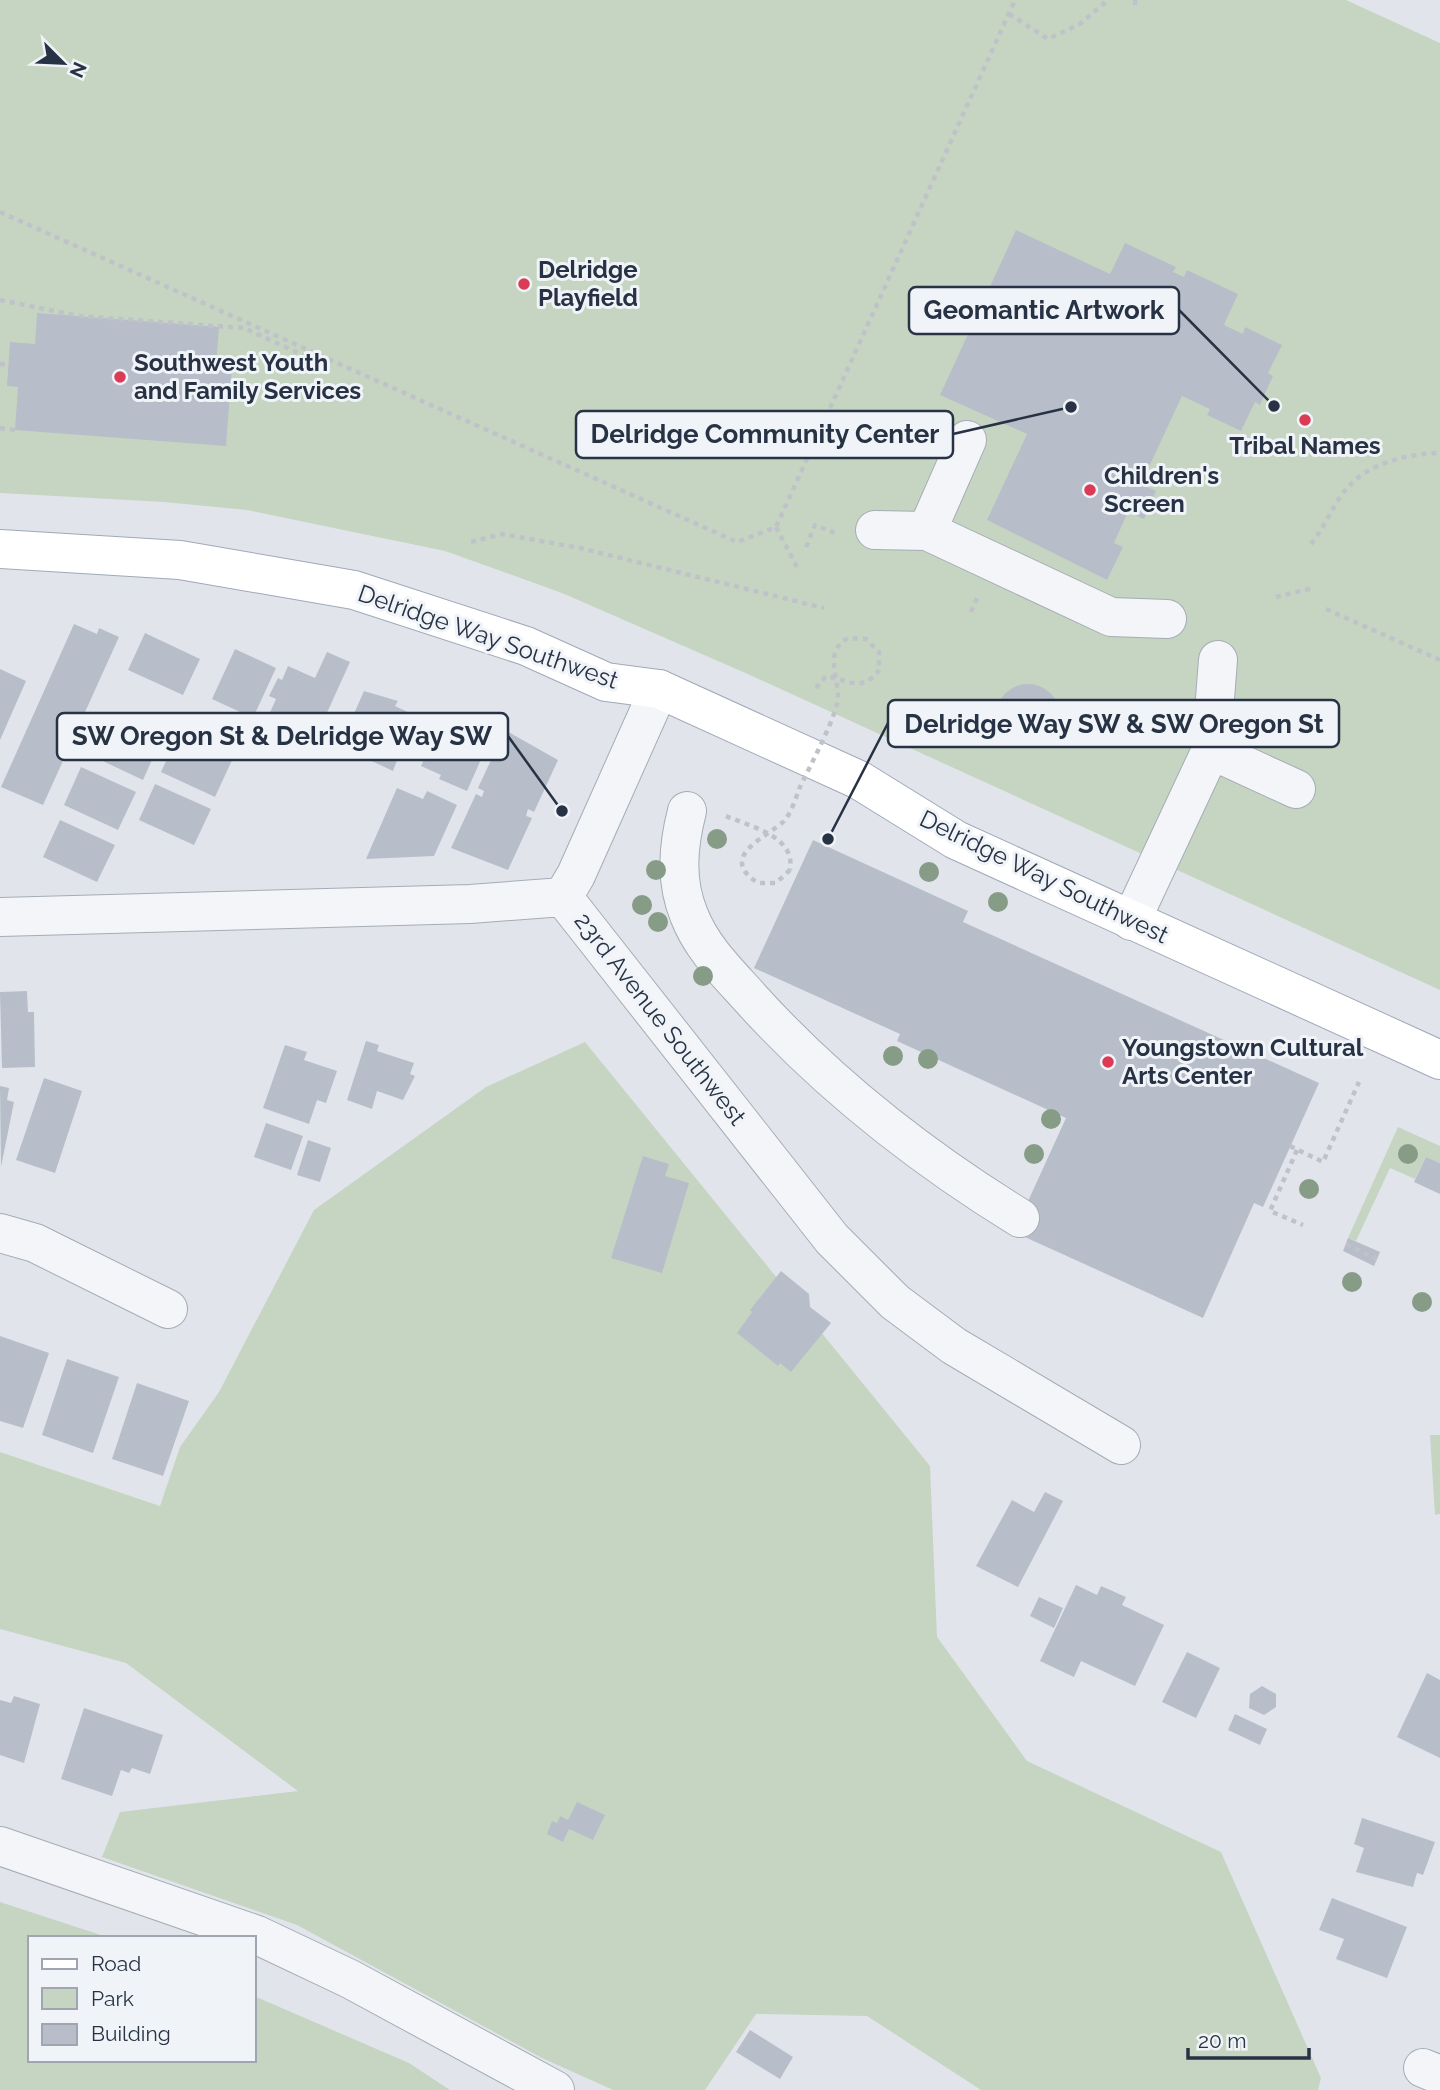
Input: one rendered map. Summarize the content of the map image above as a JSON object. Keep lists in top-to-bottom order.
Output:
{
  "streets": {
    "main road": ["Delridge Way Southwest"],
    "street": ["23rd Avenue Southwest"]
  },
  "places": [
    "Delridge Playfield",
    "Southwest Youth and Family Services",
    "Geomantic Artwork",
    "Delridge Community Center",
    "Tribal Names",
    "Children's Screen",
    "SW Oregon St & Delridge Way SW",
    "Delridge Way SW & SW Oregon St",
    "Youngstown Cultural Arts Center"
  ],
  "legend": ["Road", "Park", "Building"],
  "scale_bar": "20 m",
  "north": "bottom right"
}
